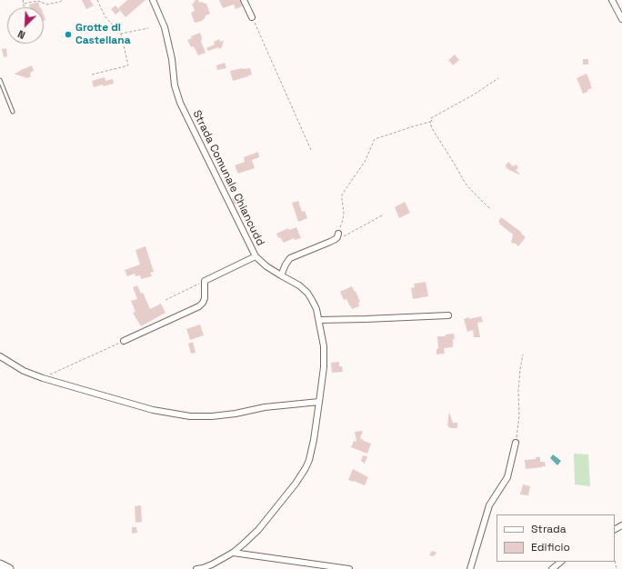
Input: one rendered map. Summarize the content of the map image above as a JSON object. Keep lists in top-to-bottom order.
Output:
{
  "streets": {
    "street": ["Strada Comunale Chiancudd"]
  },
  "places": ["Grotte di Castellana"],
  "legend": ["Strada", "Edificio"],
  "north": "bottom left"
}
